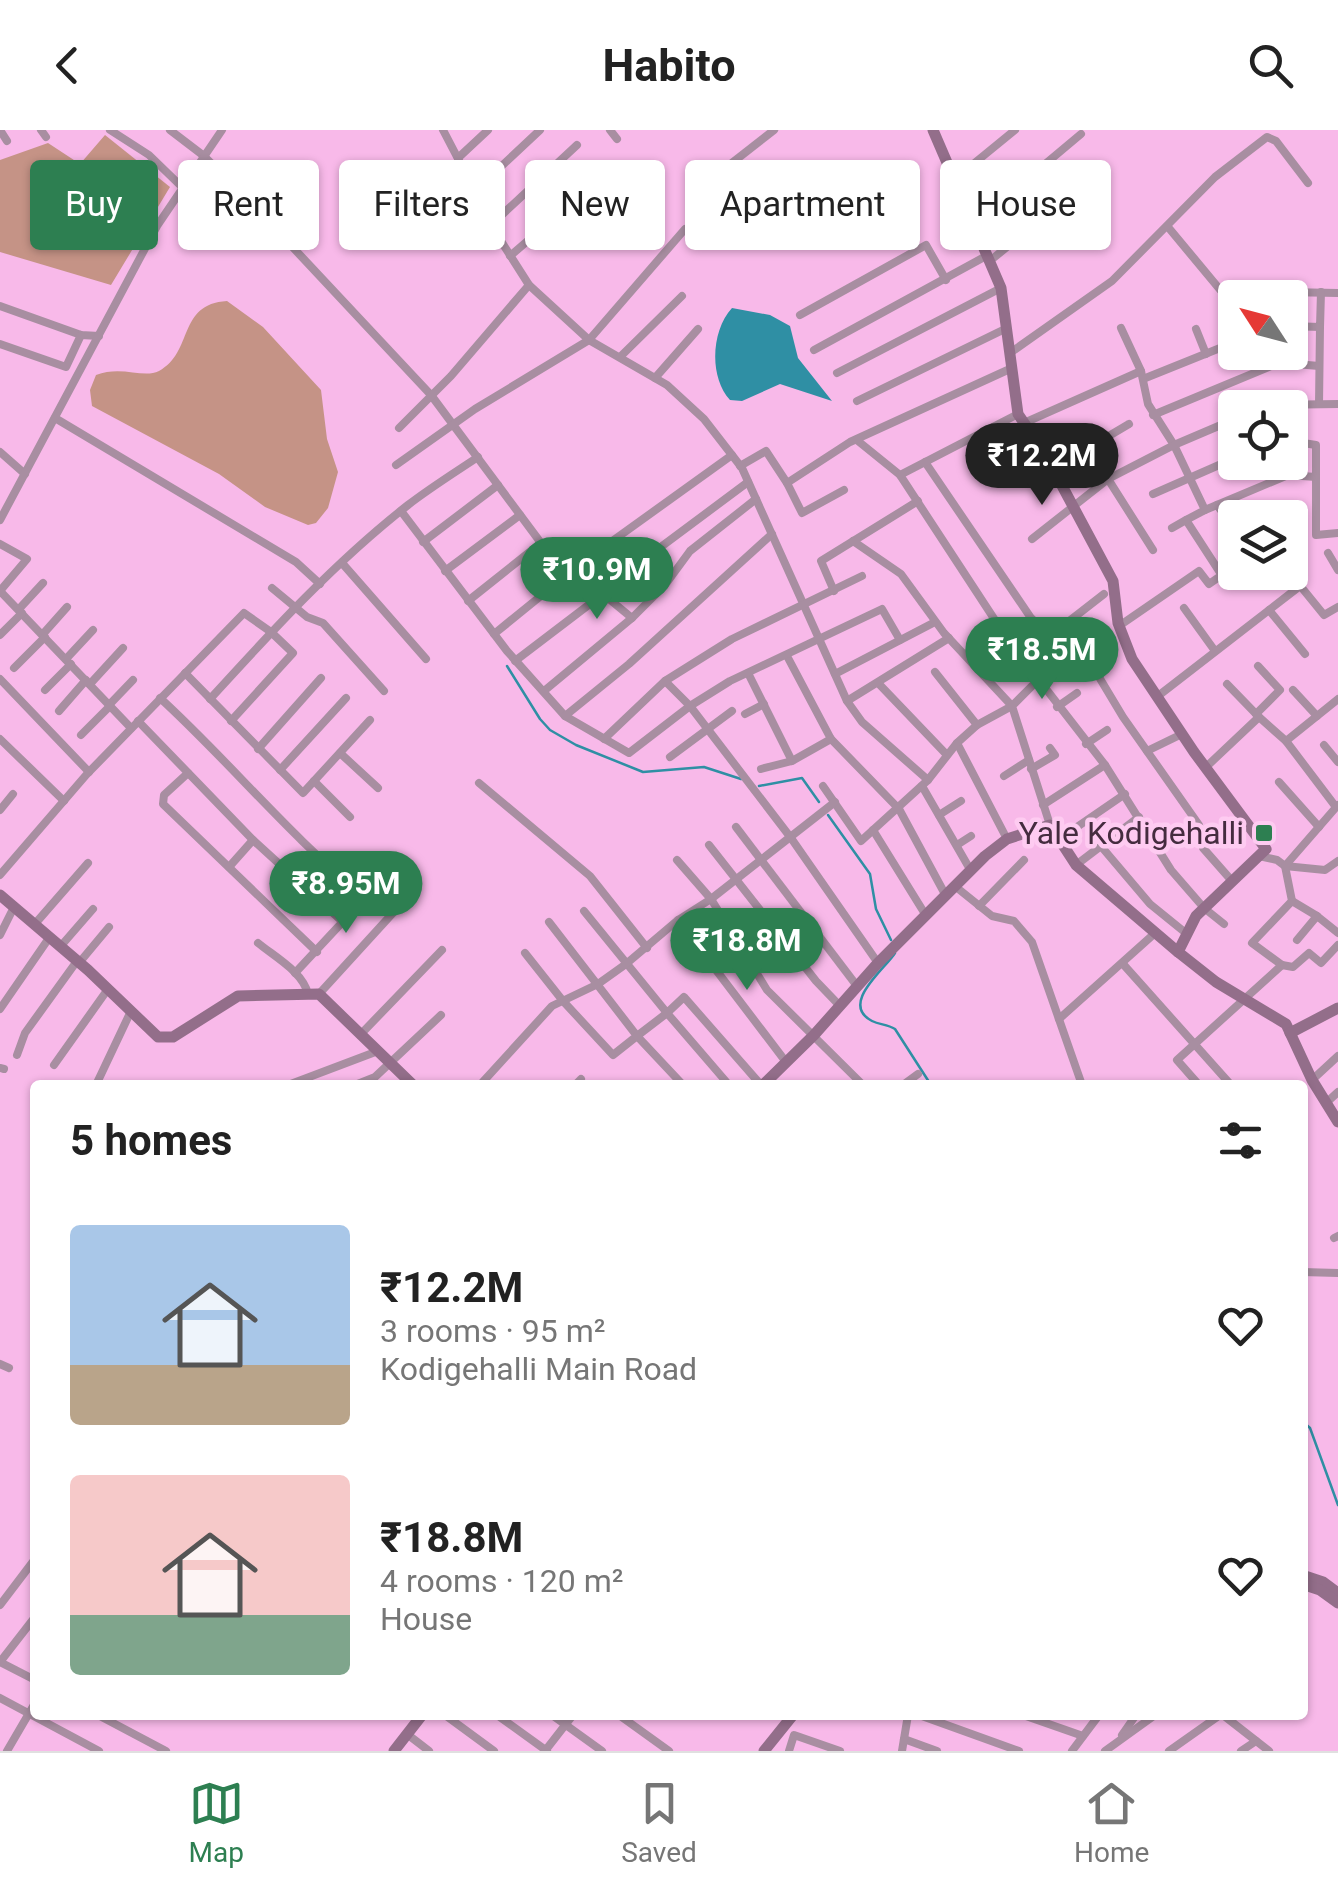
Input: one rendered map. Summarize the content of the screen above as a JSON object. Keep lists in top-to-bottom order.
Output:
{
  "places": {
    "transit": ["Yale Kodigehalli"]
  },
  "north": "top left",
  "page": {
    "header": "Habito",
    "chip": [
      "Buy",
      "Rent",
      "Filters",
      "New",
      "Apartment",
      "House"
    ],
    "price": [
      "₹12.2M",
      "₹10.9M",
      "₹18.5M",
      "₹8.95M",
      "₹18.8M"
    ],
    "heading": "5 homes",
    "list": [
      {
        "name": "₹12.2M",
        "note": "3 rooms · 95 m² · Kodigehalli Main Road"
      },
      {
        "name": "₹18.8M",
        "note": "4 rooms · 120 m² · House"
      }
    ],
    "tabs": ["Map", "Saved", "Home"]
  }
}
